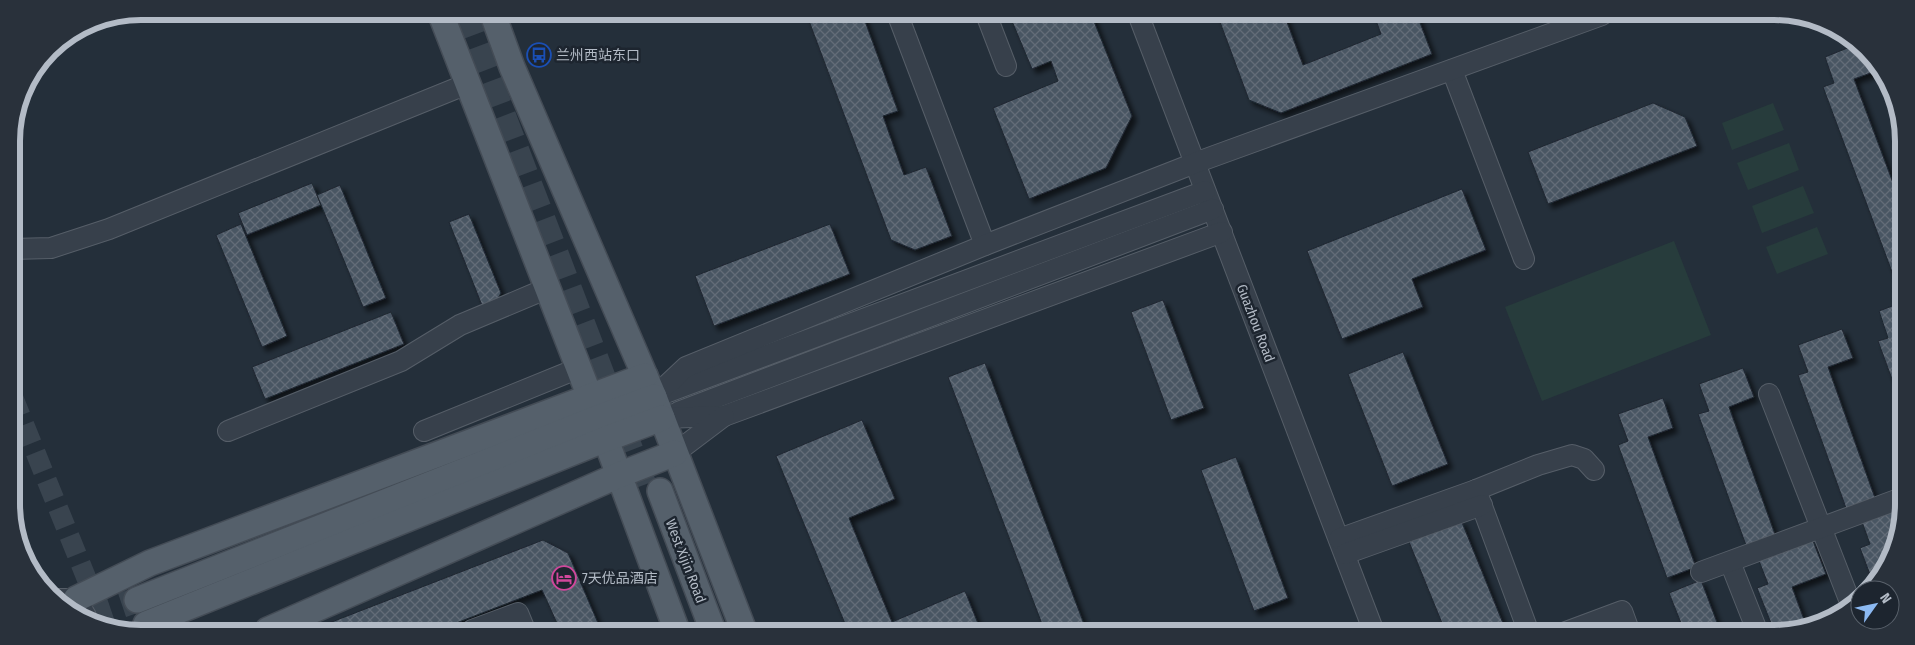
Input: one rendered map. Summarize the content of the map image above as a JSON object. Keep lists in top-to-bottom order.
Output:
{
  "streets": {
    "main road": ["West Xijin Road"],
    "street": ["Guazhou Road"]
  },
  "places": {
    "bus stop": ["兰州西站东口"],
    "hotel": ["7天优品酒店"]
  },
  "north": "top right"
}
